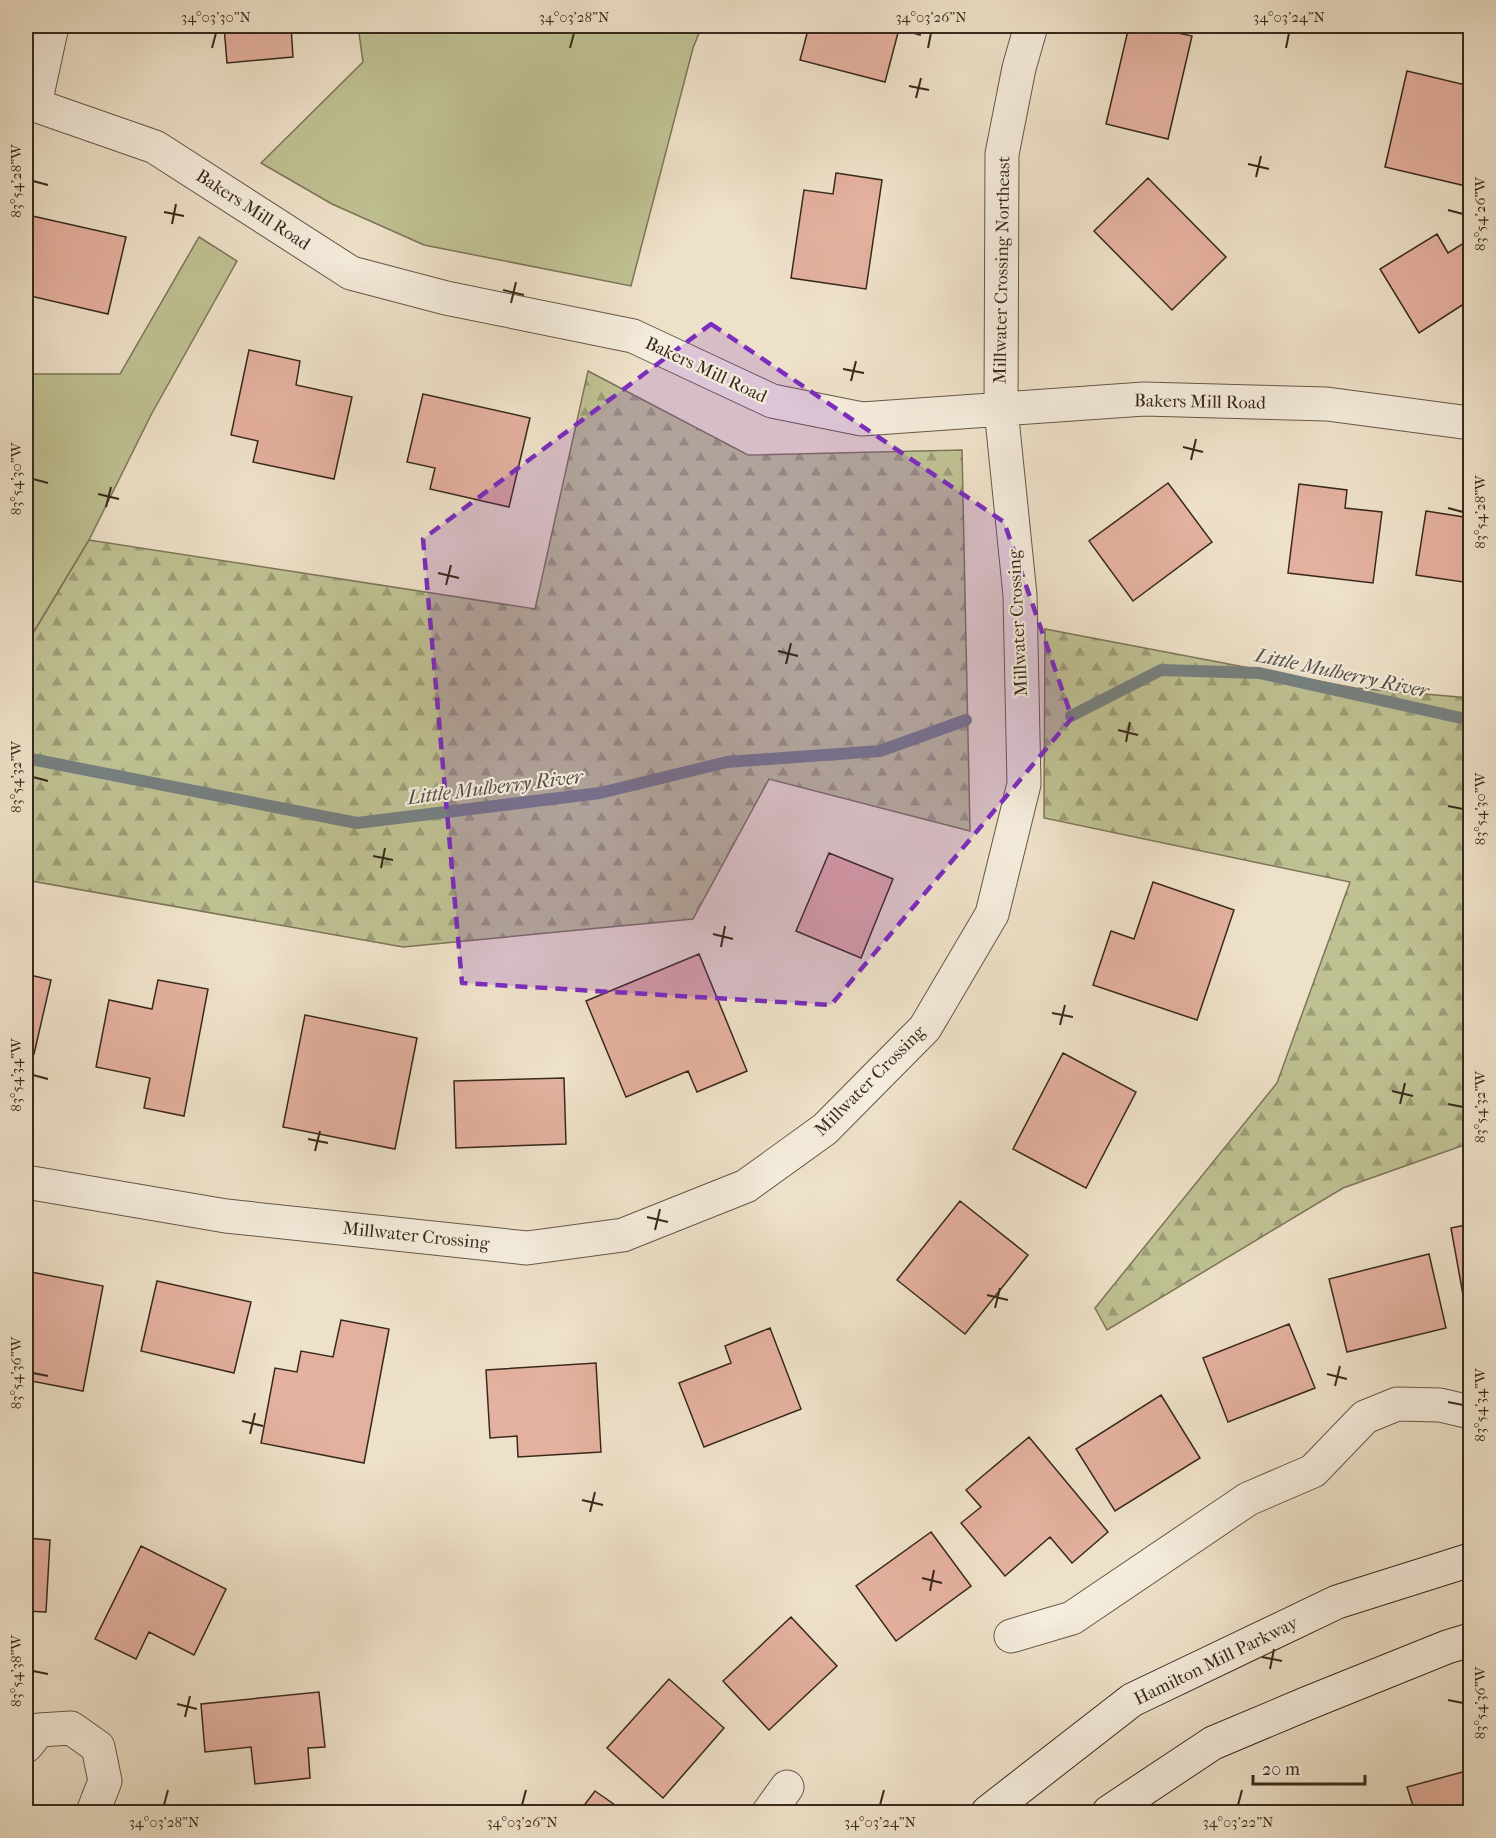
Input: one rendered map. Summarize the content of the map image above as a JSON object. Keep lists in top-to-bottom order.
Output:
{
  "streets": {
    "street": [
      "Bakers Mill Road",
      "Millwater Crossing Northeast",
      "Millwater Crossing",
      "Hamilton Mill Parkway"
    ]
  },
  "crossings": [
    ["Bakers Mill Road", "Millwater Crossing Northeast"],
    ["Bakers Mill Road", "Millwater Crossing"],
    ["Millwater Crossing Northeast", "Millwater Crossing"]
  ],
  "water": ["Little Mulberry River"],
  "scale_bar": "20 m",
  "coordinates": [
    "34°03'30\"N",
    "34°03'28\"N",
    "34°03'26\"N",
    "34°03'24\"N",
    "83°54'28\"W",
    "83°54'26\"W",
    "83°54'30\"W",
    "83°54'32\"W",
    "83°54'34\"W",
    "83°54'36\"W",
    "83°54'38\"W",
    "34°03'22\"N"
  ]
}
